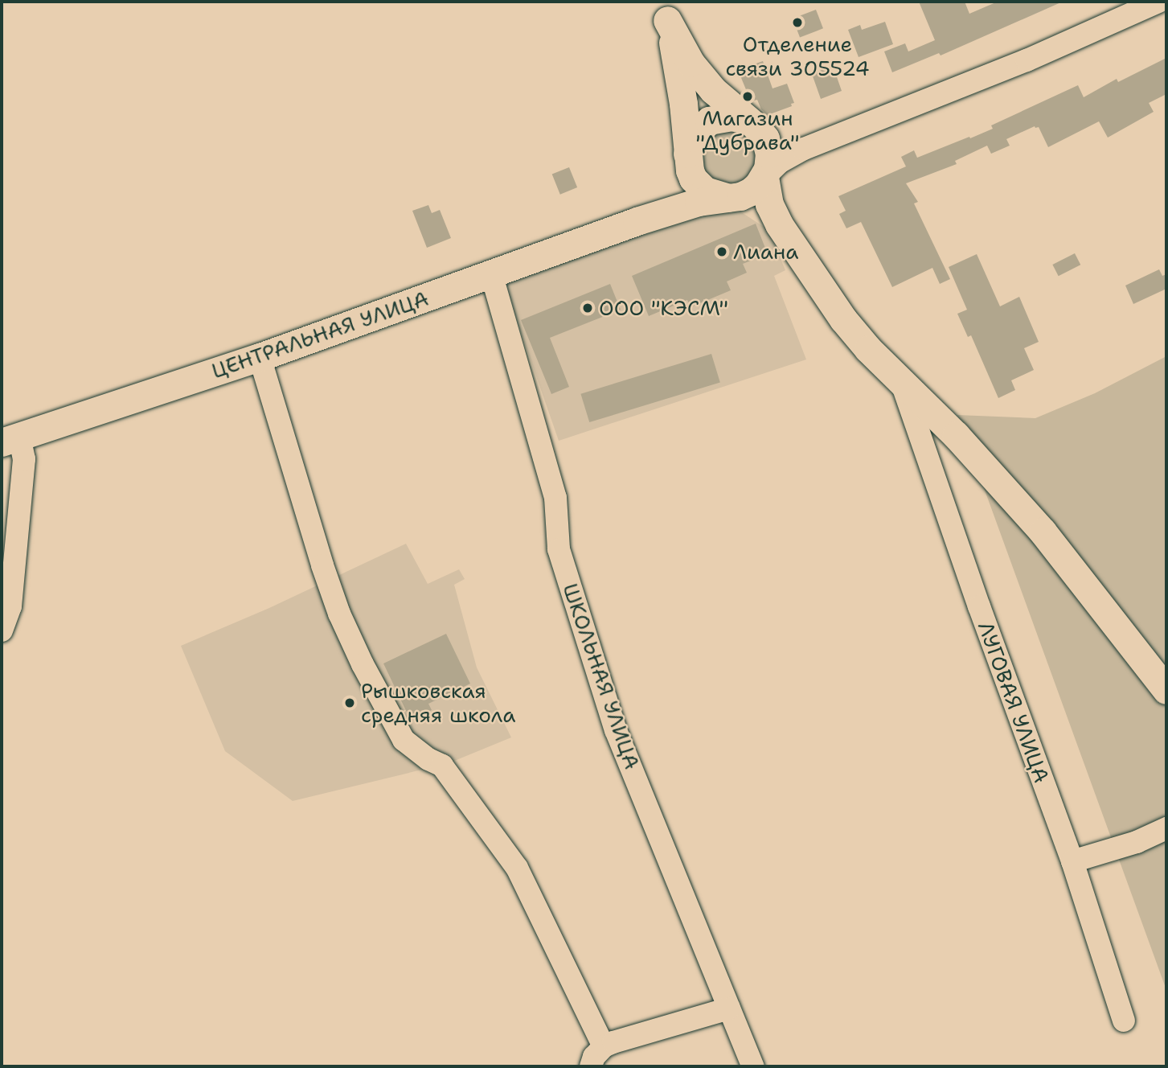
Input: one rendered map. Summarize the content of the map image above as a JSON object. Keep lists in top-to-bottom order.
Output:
{
  "streets": {
    "main road": ["ЦЕНТРАЛЬНАЯ УЛИЦА"],
    "street": ["ШКОЛЬНАЯ УЛИЦА", "ЛУГОВАЯ УЛИЦА"]
  },
  "crossings": [
    ["ЦЕНТРАЛЬНАЯ УЛИЦА", "ШКОЛЬНАЯ УЛИЦА"]
  ],
  "places": [
    "Отделение связи 305524",
    "Магазин \"Дубрава\"",
    "Лиана",
    "ООО \"КЭСМ\"",
    "Рышковская средняя школа"
  ]
}
